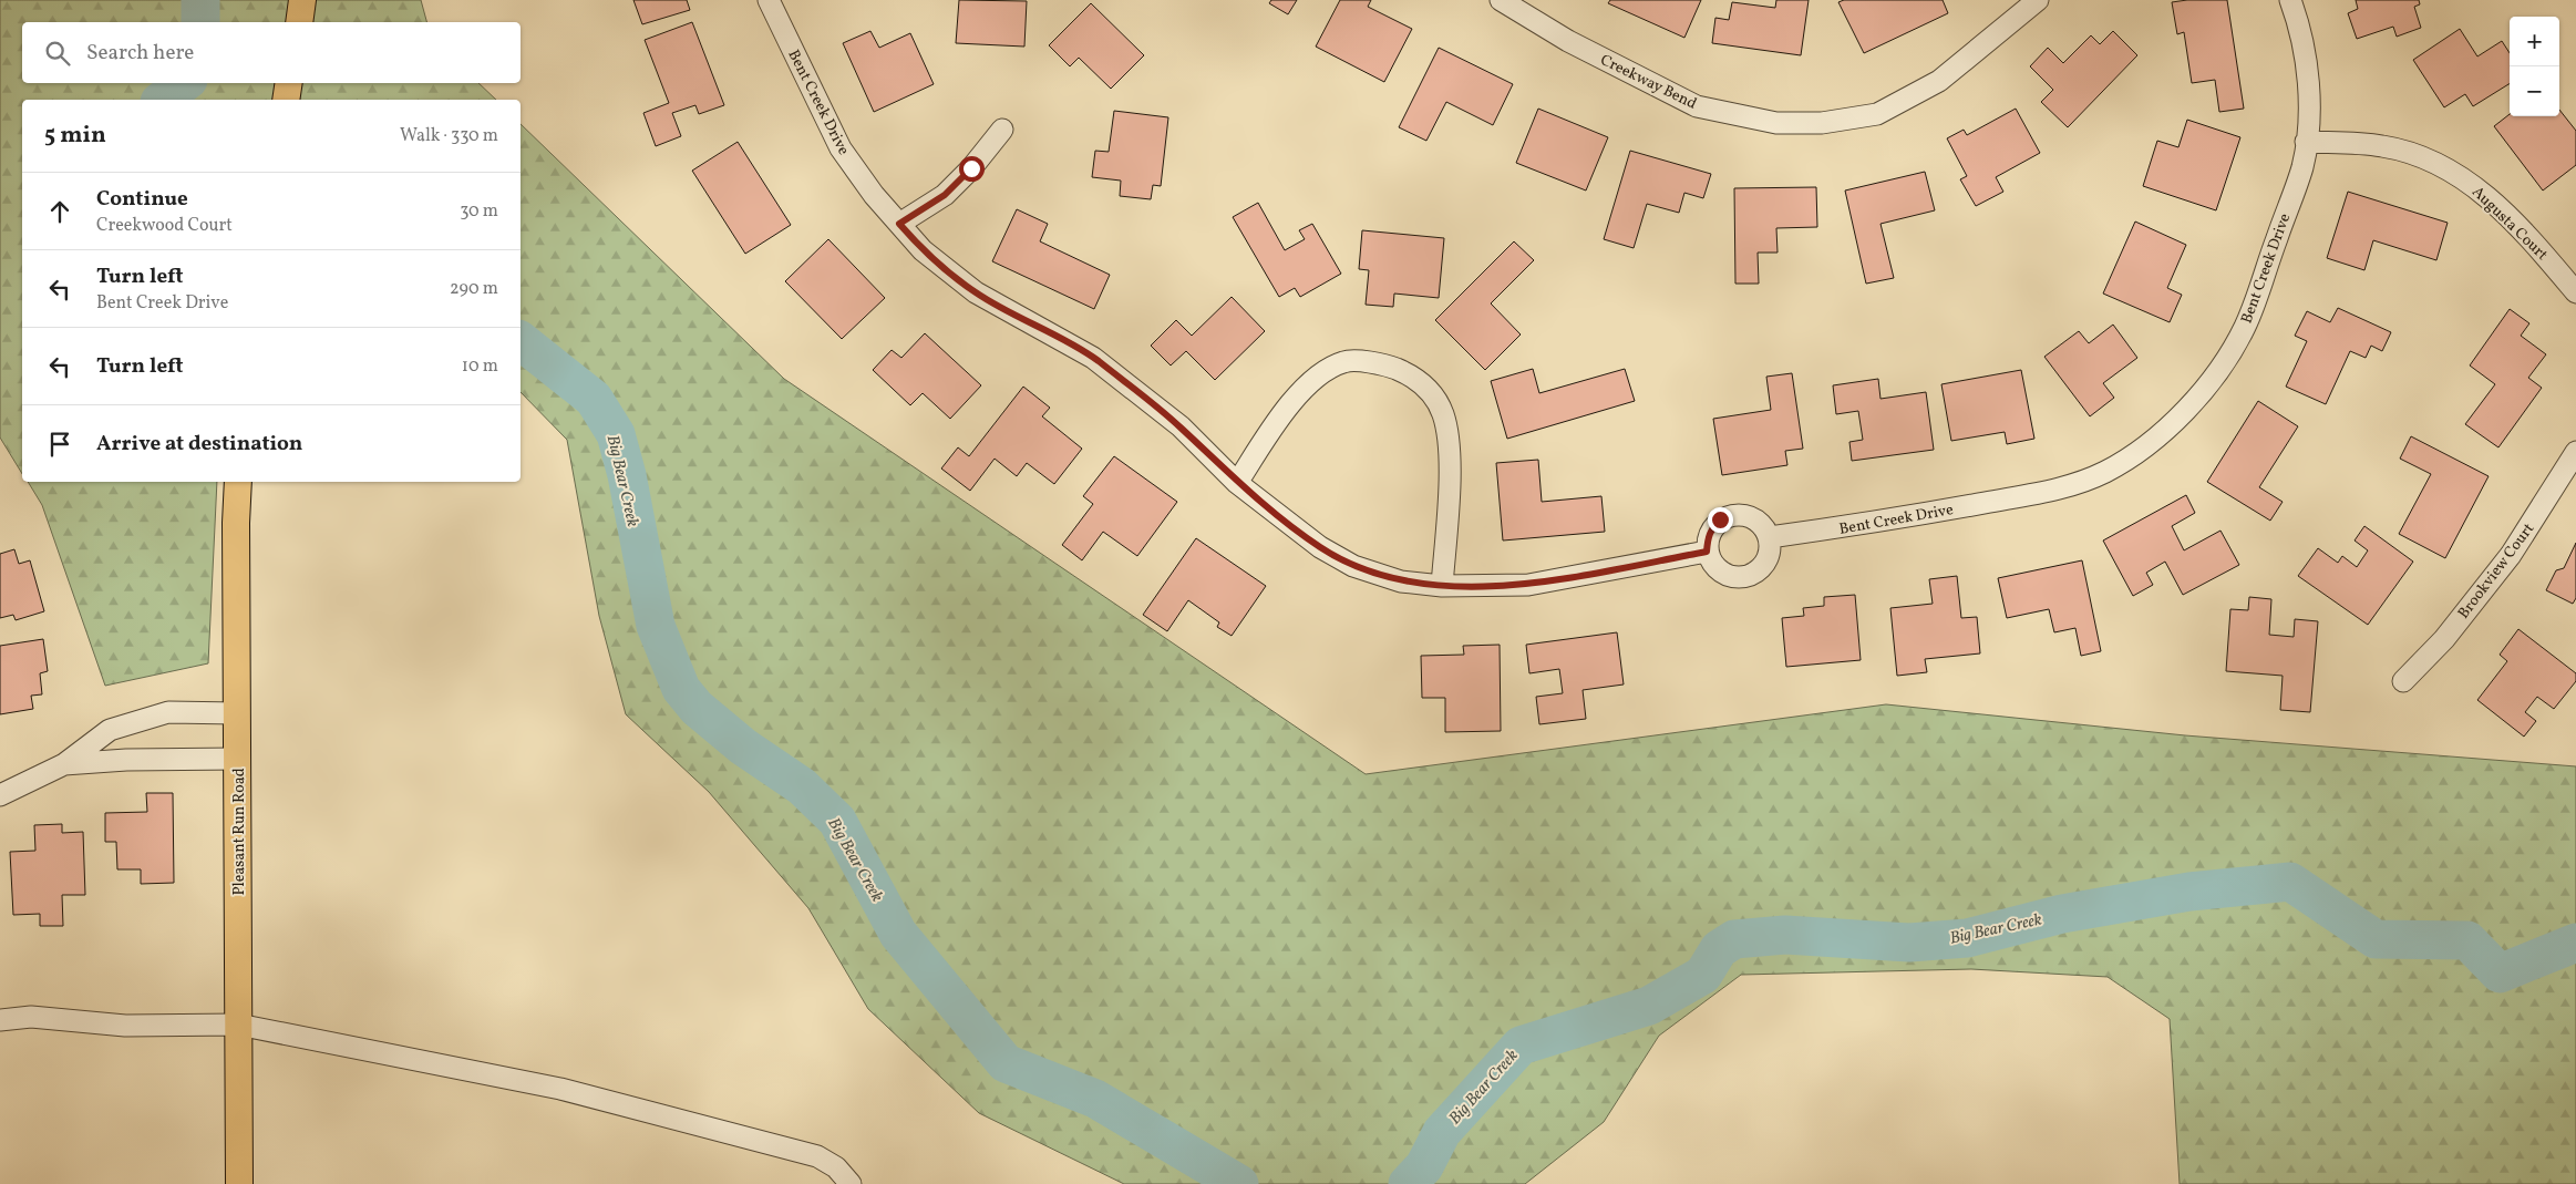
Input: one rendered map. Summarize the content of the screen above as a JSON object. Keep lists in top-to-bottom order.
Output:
{
  "streets": {
    "main road": ["Pleasant Run Road"],
    "street": [
      "Creekway Bend",
      "Bent Creek Drive",
      "Augusta Court",
      "Brookview Court"
    ]
  },
  "crossings": [
    ["Bent Creek Drive", "Augusta Court"]
  ],
  "water": ["Big Bear Creek"],
  "page": {
    "map_buttons": ["+", "−"],
    "search": "Search here",
    "heading": ["5 min", "Walk · 330 m"],
    "list": [
      ["Continue", "Creekwood Court", "30 m"],
      ["Turn left", "Bent Creek Drive", "290 m"],
      ["Turn left", "10 m"],
      "Arrive at destination"
    ]
  }
}
